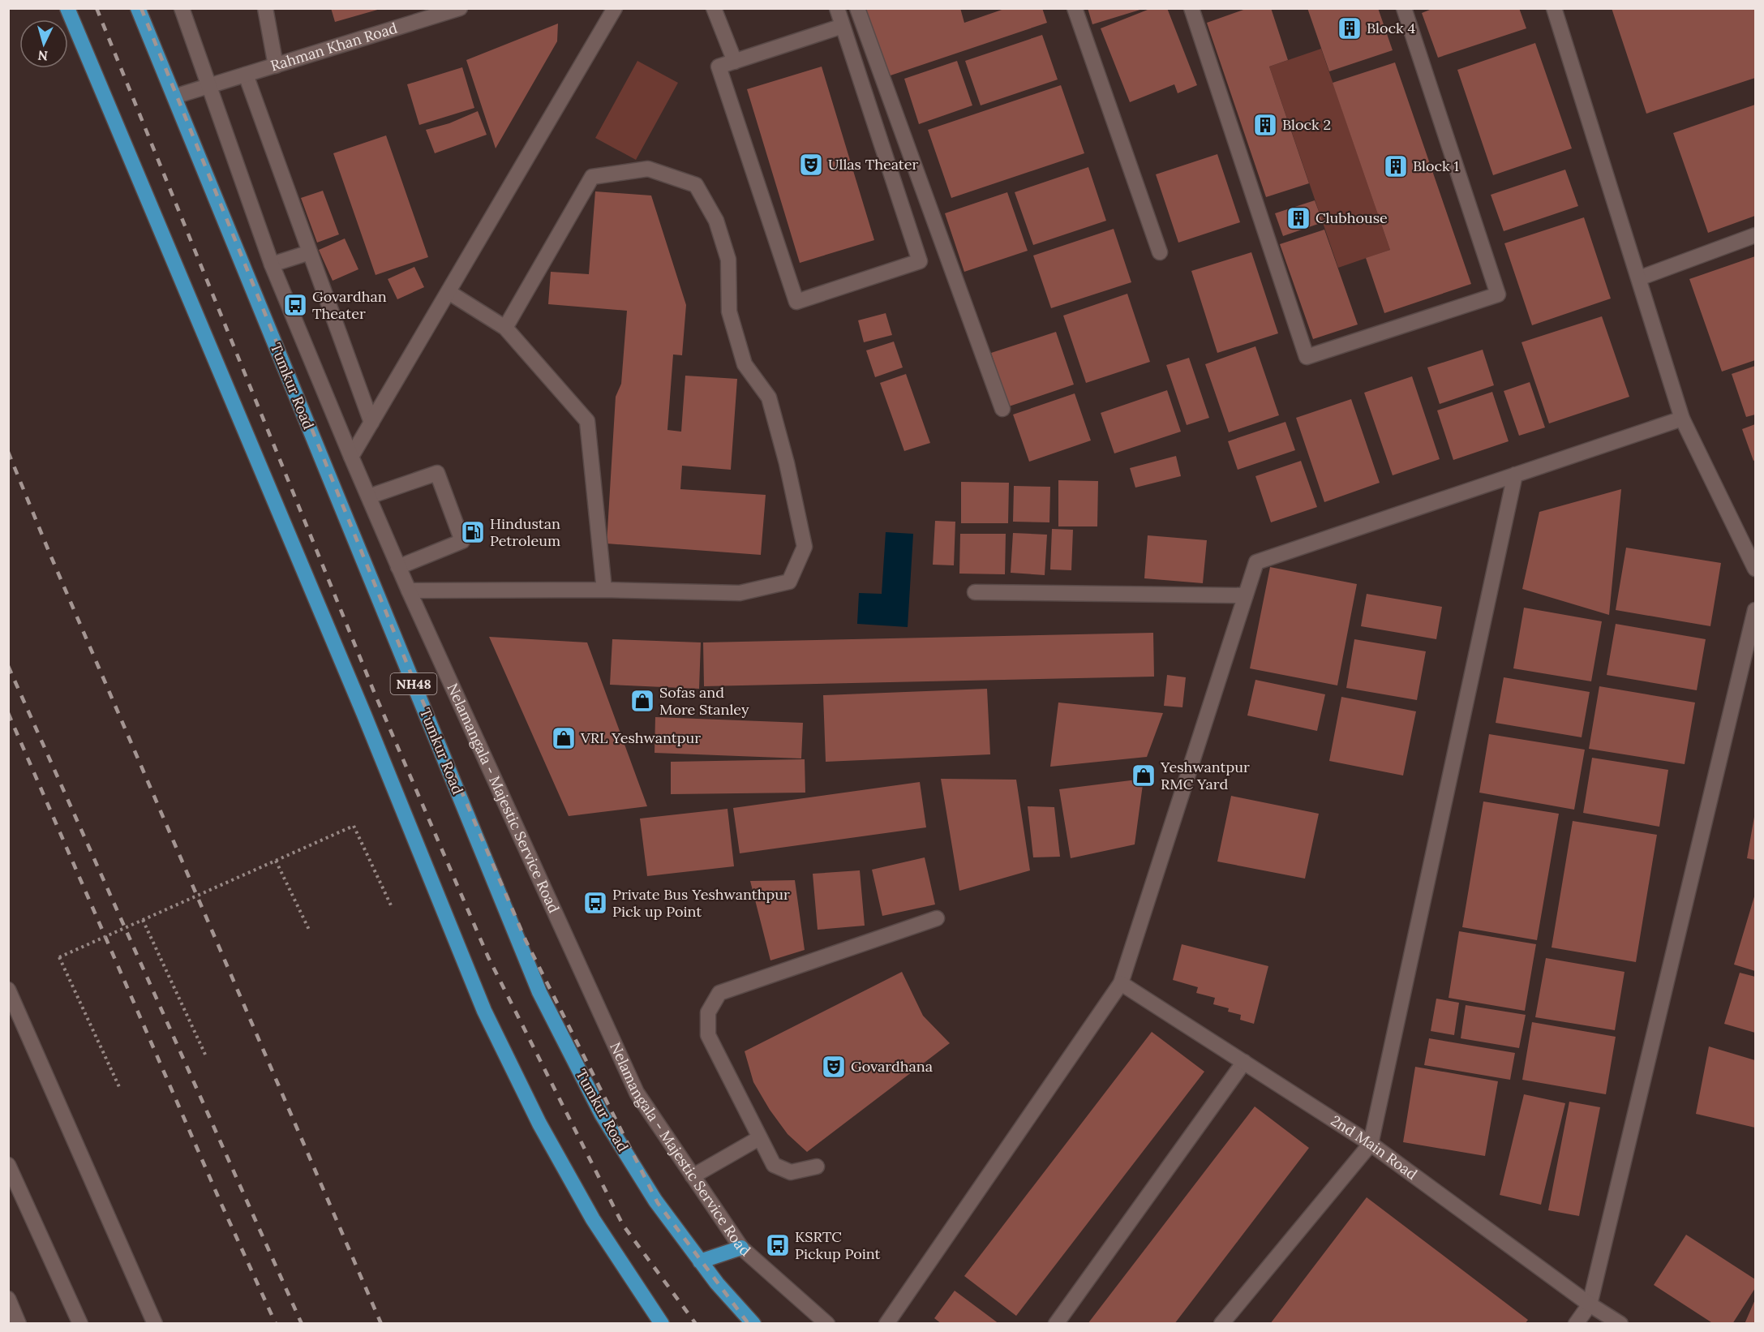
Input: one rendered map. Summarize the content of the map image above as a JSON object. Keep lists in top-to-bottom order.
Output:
{
  "streets": {
    "highway": ["Tumkur Road", "NH48"],
    "street": ["Rahman Khan Road", "Nelamangala - Majestic Service Road", "2nd Main Road"]
  },
  "crossings": [
    ["Rahman Khan Road", "Tumkur Road"],
    ["Rahman Khan Road", "Nelamangala - Majestic Service Road"]
  ],
  "places": {
    "building": [
      "Block 4",
      "Block 2",
      "Block 1",
      "Clubhouse"
    ],
    "theatre": ["Ullas Theater", "Govardhana"],
    "bus stop": ["Govardhan Theater", "Private Bus Yeshwanthpur Pick up Point", "KSRTC Pickup Point"],
    "fuel station": ["Hindustan Petroleum"],
    "shop": ["Sofas and More Stanley", "VRL Yeshwantpur", "Yeshwantpur RMC Yard"]
  },
  "north": "bottom"
}
